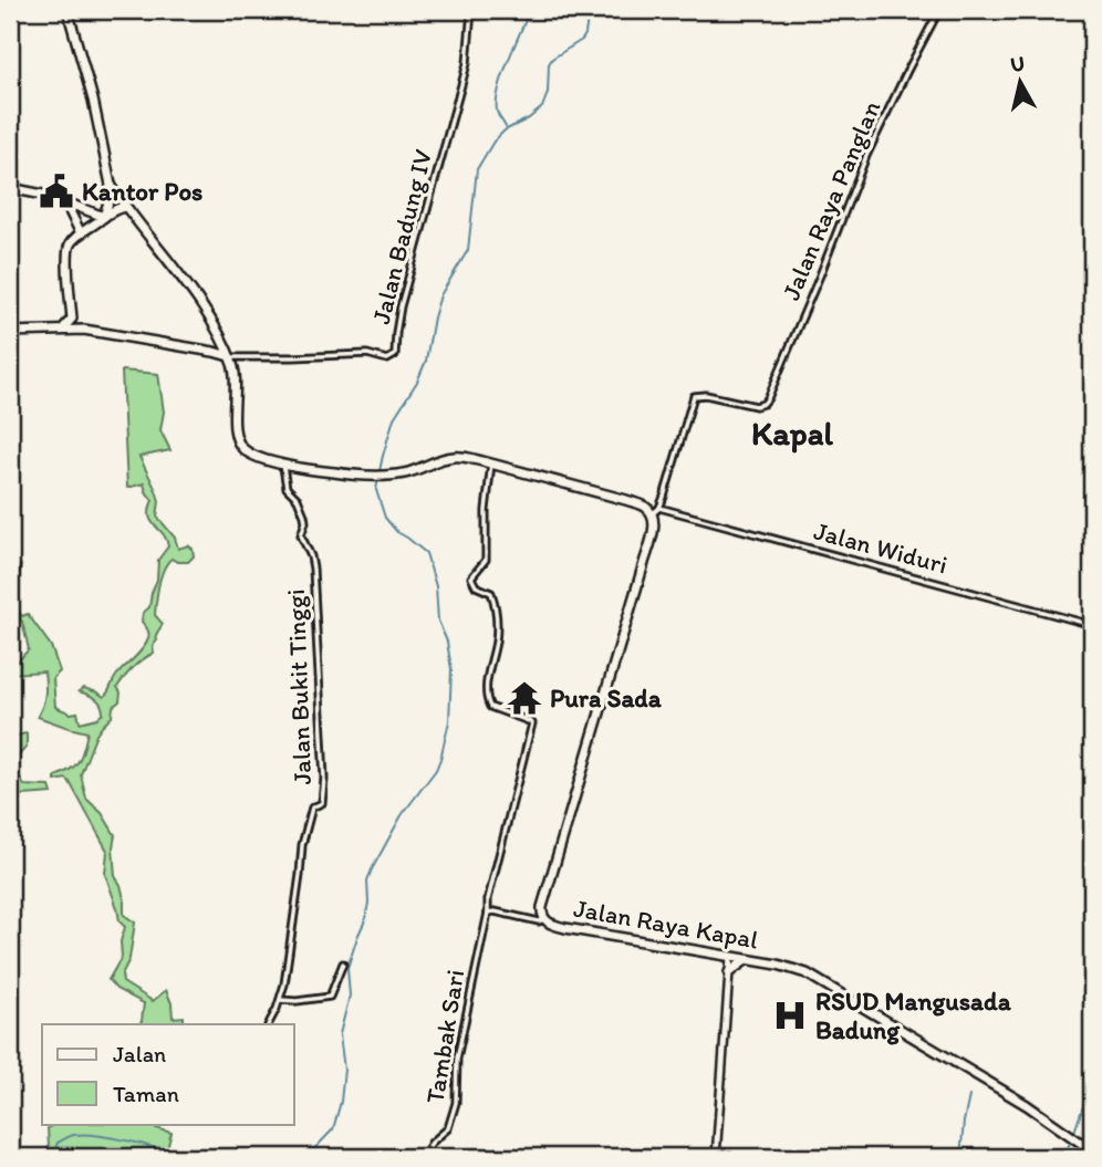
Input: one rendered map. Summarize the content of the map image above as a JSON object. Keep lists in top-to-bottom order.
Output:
{
  "streets": {
    "highway": ["Jalan Raya Kapal"],
    "street": [
      "Jalan Raya Panglan",
      "Jalan Badung IV",
      "Jalan Widuri",
      "Jalan Bukit Tinggi",
      "Tambak Sari"
    ]
  },
  "crossings": [
    ["Jalan Raya Panglan", "Jalan Widuri"],
    ["Jalan Raya Panglan", "Jalan Raya Kapal"],
    ["Jalan Widuri", "Jalan Raya Kapal"]
  ],
  "districts": ["Kapal"],
  "places": {
    "public building": ["Kantor Pos"],
    "temple": ["Pura Sada"],
    "hospital": ["RSUD Mangusada Badung"]
  },
  "legend": ["Jalan", "Taman"],
  "north": "top"
}
